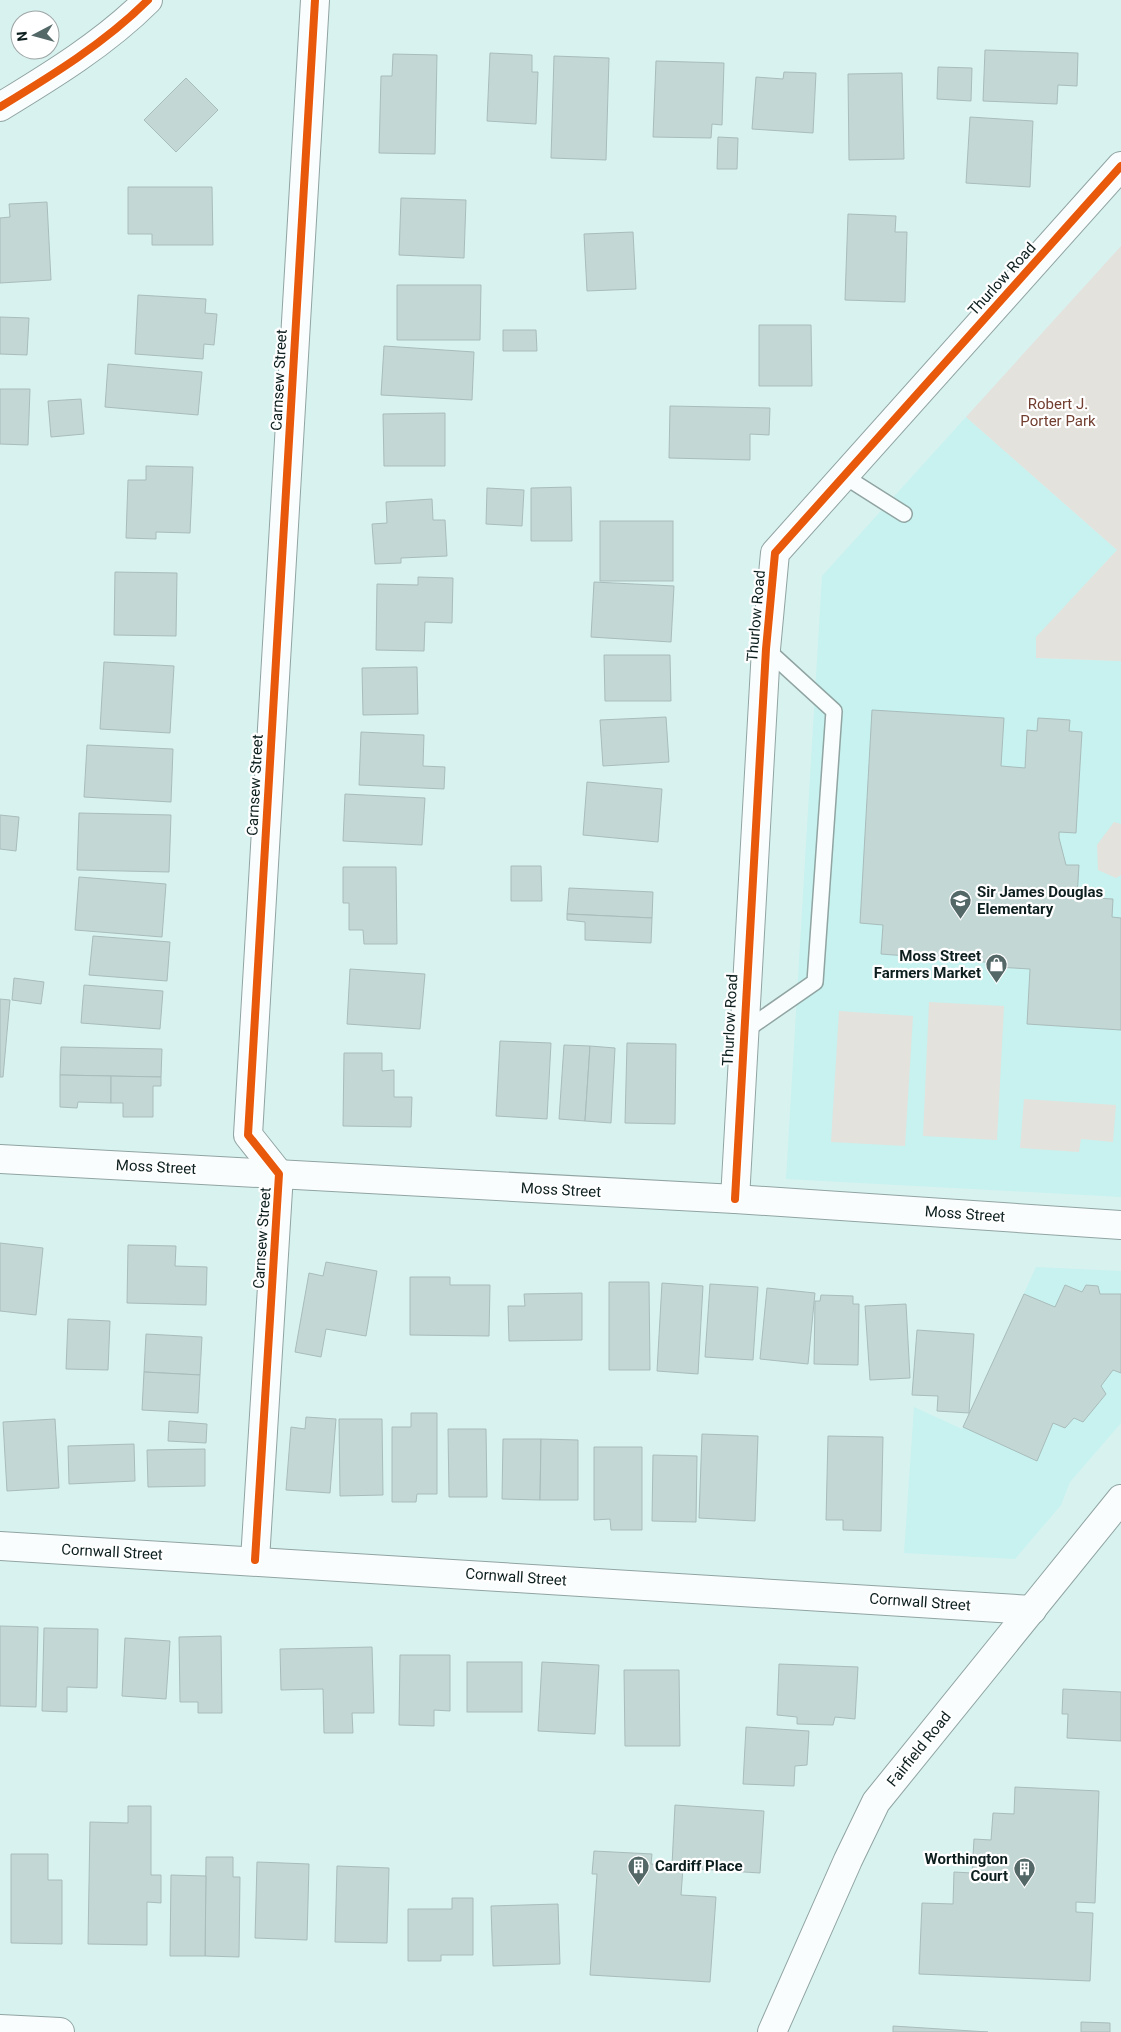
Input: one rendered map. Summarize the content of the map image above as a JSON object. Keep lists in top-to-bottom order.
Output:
{
  "streets": {
    "street": [
      "Thurlow Road",
      "Carnsew Street",
      "Moss Street",
      "Cornwall Street",
      "Fairfield Road"
    ]
  },
  "crossings": [
    ["Thurlow Road", "Moss Street"],
    ["Carnsew Street", "Moss Street"],
    ["Carnsew Street", "Cornwall Street"],
    ["Cornwall Street", "Fairfield Road"]
  ],
  "parks": ["Robert J. Porter Park"],
  "places": {
    "school or university": ["Sir James Douglas Elementary"],
    "shop": ["Moss Street Farmers Market"],
    "building": ["Cardiff Place", "Worthington Court"]
  },
  "north": "left"
}
